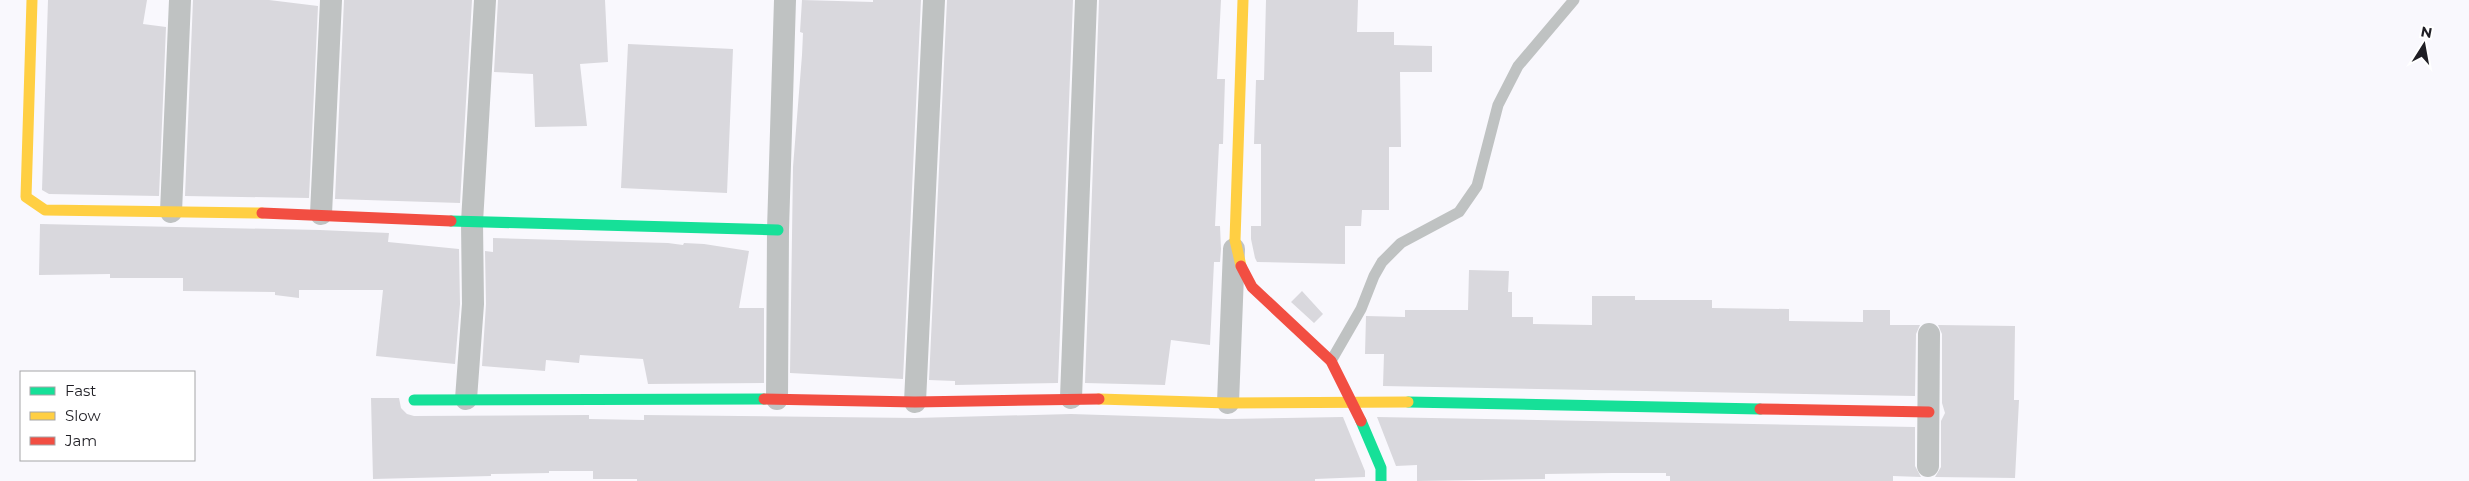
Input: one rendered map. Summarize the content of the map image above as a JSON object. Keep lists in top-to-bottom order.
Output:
{
  "legend": ["Fast", "Slow", "Jam"],
  "north": "top"
}
